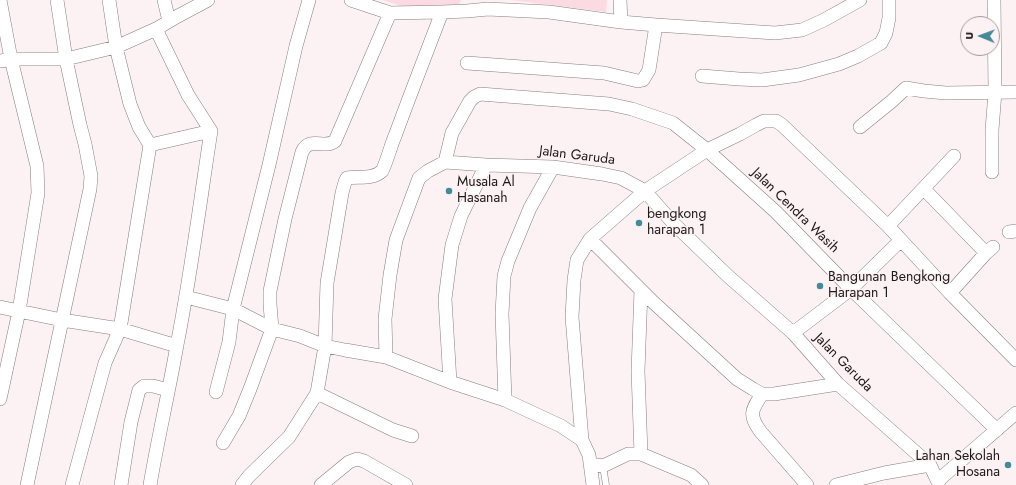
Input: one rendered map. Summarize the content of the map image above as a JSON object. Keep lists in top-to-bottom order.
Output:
{
  "streets": {
    "street": ["Jalan Garuda", "Jalan Cendra Wasih"]
  },
  "crossings": [
    ["Jalan Garuda", "Jalan Cendra Wasih"]
  ],
  "places": [
    "Musala Al Hasanah",
    "bengkong harapan 1",
    "Bangunan Bengkong Harapan 1",
    "Lahan Sekolah Hosana"
  ],
  "north": "left"
}
